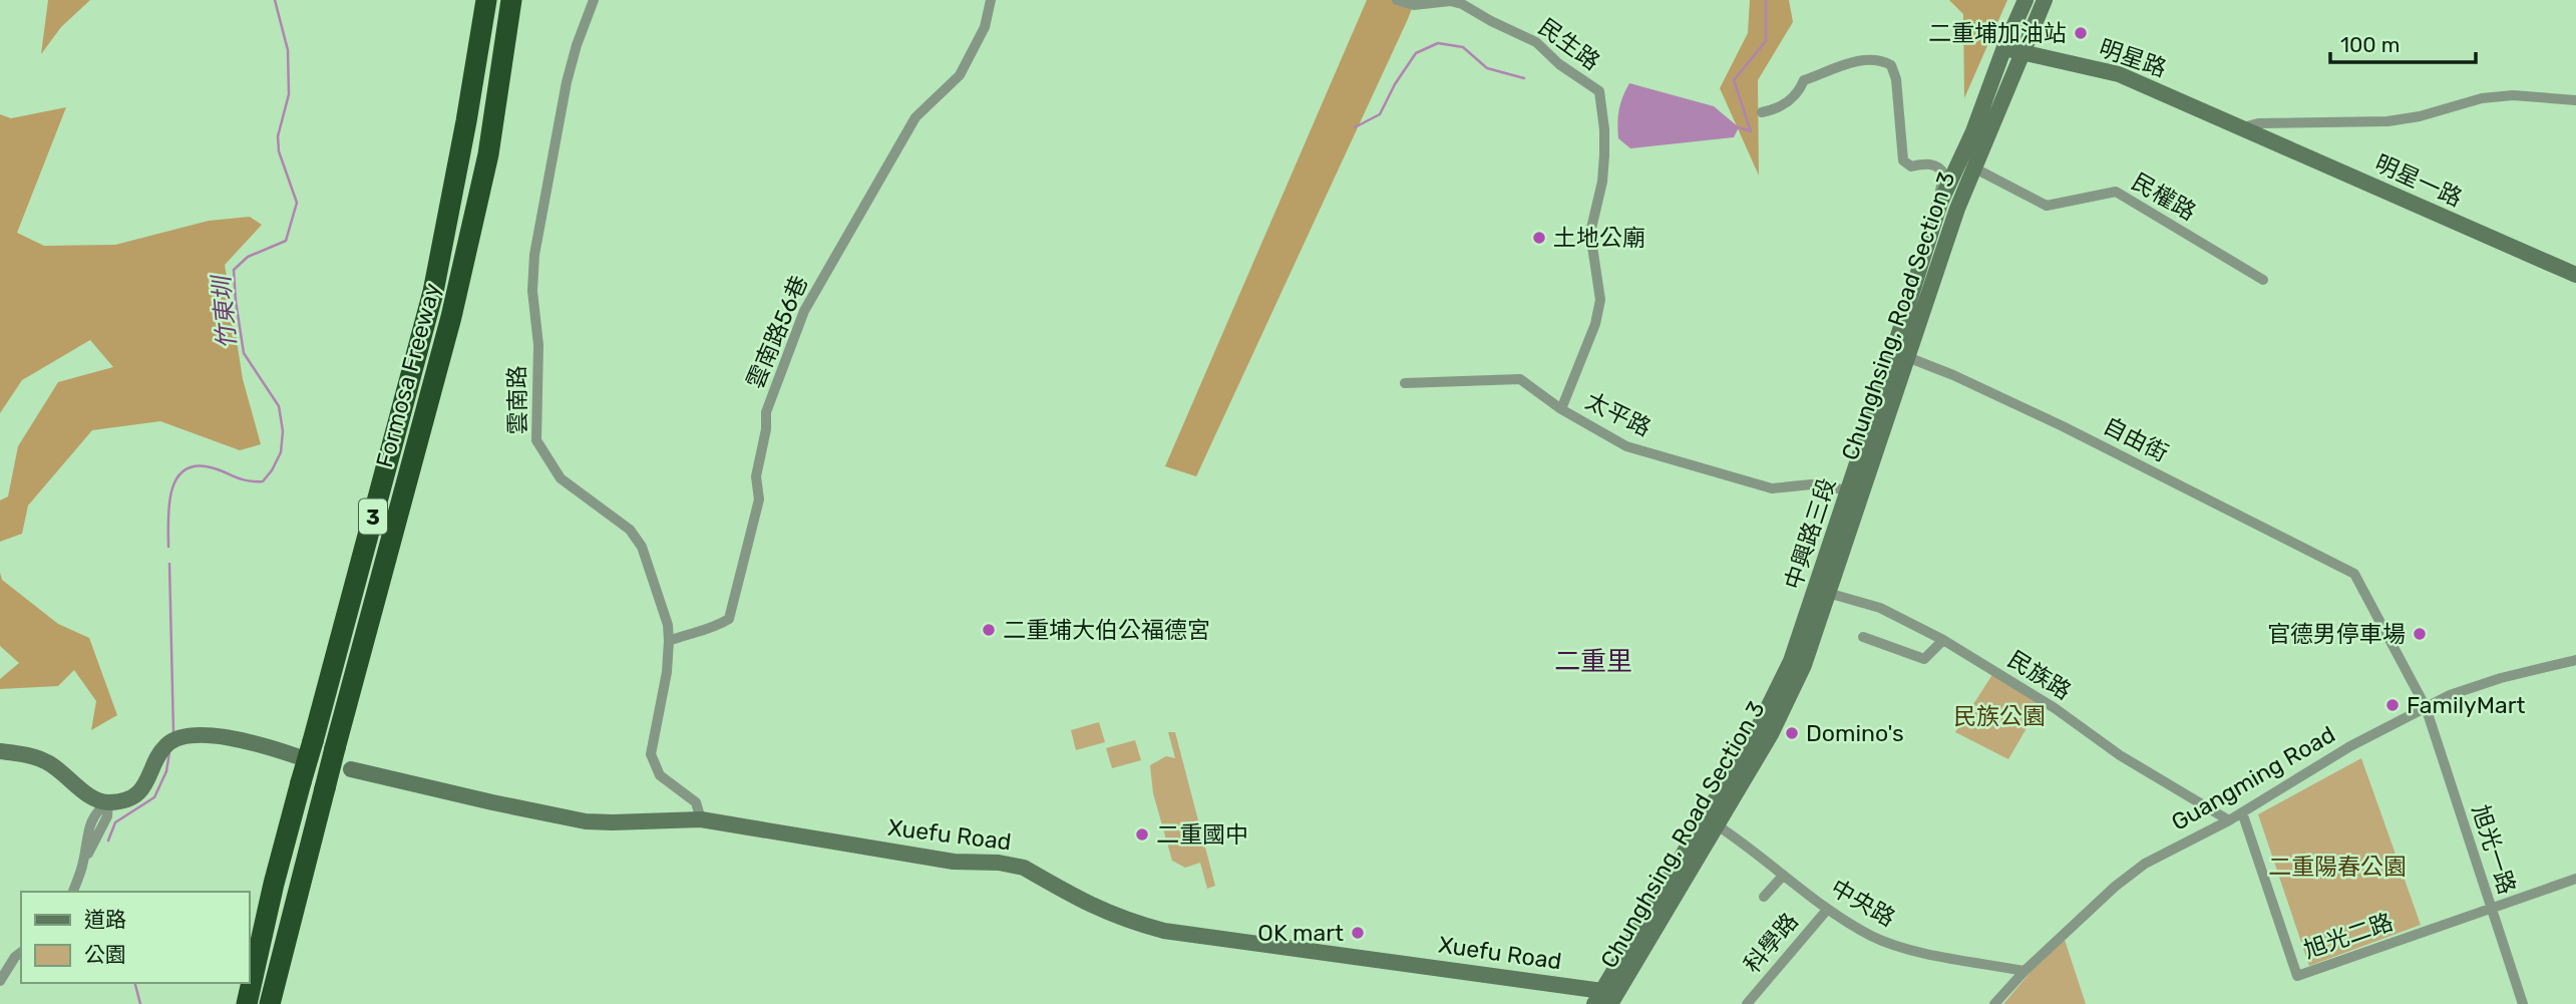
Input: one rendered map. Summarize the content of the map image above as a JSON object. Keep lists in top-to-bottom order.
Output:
{
  "streets": {
    "highway": ["Formosa Freeway", "3"],
    "street": [
      "民生路",
      "明星路",
      "明星一路",
      "民權路",
      "Chunghsing, Road Section 3",
      "雲南路56巷",
      "雲南路",
      "太平路",
      "自由街",
      "民族路",
      "Guangming Road",
      "Xuefu Road",
      "旭光一路",
      "中央路",
      "旭光二路",
      "科學路"
    ]
  },
  "crossings": [
    ["民生路", "太平路"],
    ["明星路", "明星一路"],
    ["明星路", "Chunghsing, Road Section 3"],
    ["民權路", "Chunghsing, Road Section 3"],
    ["Chunghsing, Road Section 3", "太平路"],
    ["Chunghsing, Road Section 3", "自由街"],
    ["Chunghsing, Road Section 3", "民族路"],
    ["Chunghsing, Road Section 3", "Xuefu Road"],
    ["Chunghsing, Road Section 3", "中央路"],
    ["雲南路56巷", "雲南路"],
    ["雲南路", "Xuefu Road"],
    ["自由街", "旭光一路"],
    ["民族路", "Guangming Road"],
    ["Guangming Road", "旭光一路"],
    ["Guangming Road", "中央路"],
    ["Guangming Road", "旭光二路"],
    ["旭光一路", "旭光二路"],
    ["中央路", "科學路"]
  ],
  "districts": ["二重里"],
  "water": ["竹東圳"],
  "parks": ["民族公園", "二重陽春公園"],
  "places": [
    "二重埔加油站",
    "土地公廟",
    "二重埔大伯公福德宮",
    "官德男停車場",
    "FamilyMart",
    "Domino's",
    "二重國中",
    "OK mart"
  ],
  "legend": ["道路", "公園"],
  "scale_bar": "100 m"
}
